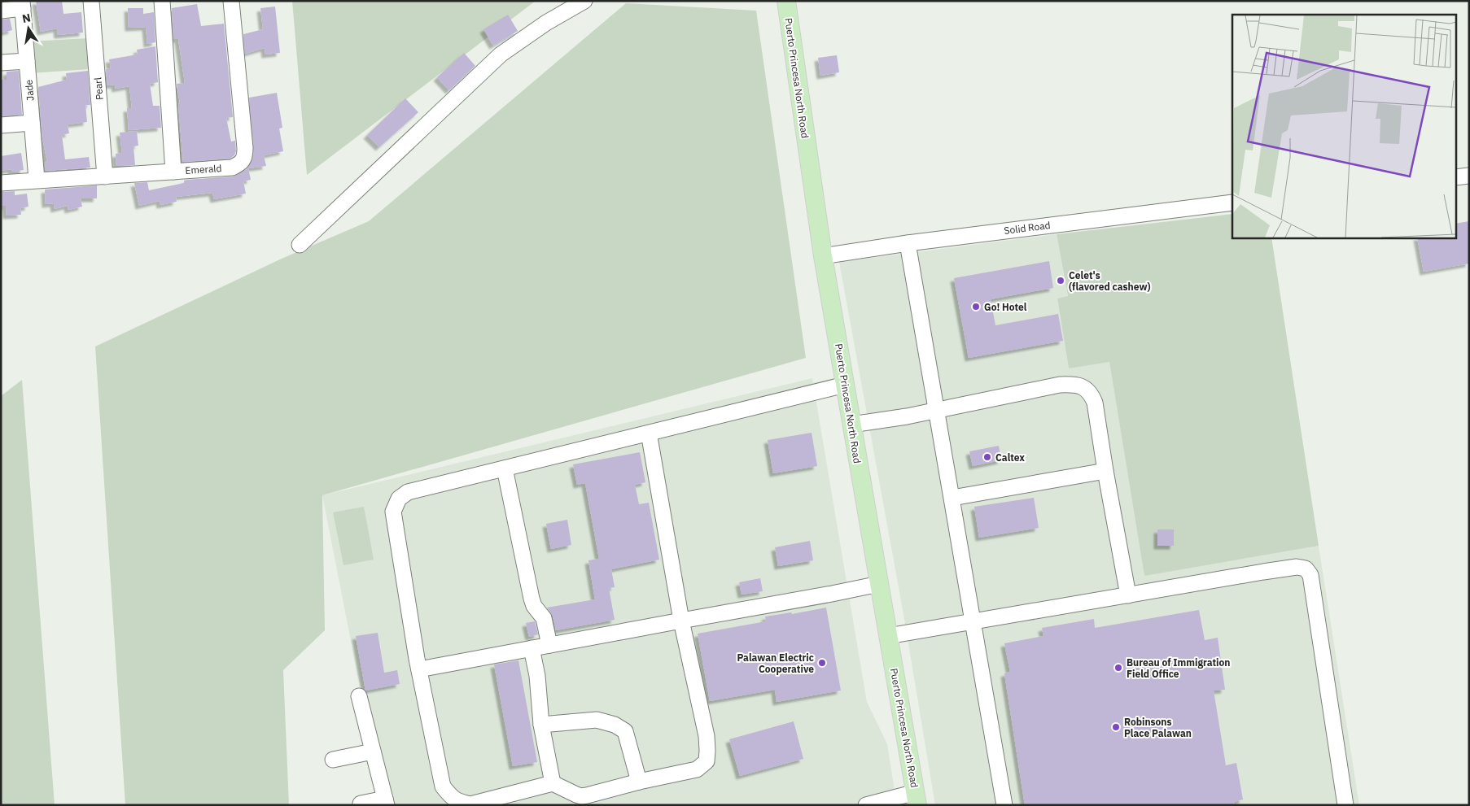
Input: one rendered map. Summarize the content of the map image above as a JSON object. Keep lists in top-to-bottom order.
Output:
{
  "streets": {
    "main road": ["Puerto Princesa North Road"],
    "street": [
      "Pearl",
      "Jade",
      "Emerald",
      "Solid Road"
    ]
  },
  "crossings": [
    ["Puerto Princesa North Road", "Solid Road"],
    ["Pearl", "Emerald"],
    ["Jade", "Emerald"]
  ],
  "places": [
    "Celet's (flavored cashew)",
    "Go! Hotel",
    "Caltex",
    "Palawan Electric Cooperative",
    "Bureau of Immigration Field Office",
    "Robinsons Place Palawan"
  ],
  "north": "top"
}
